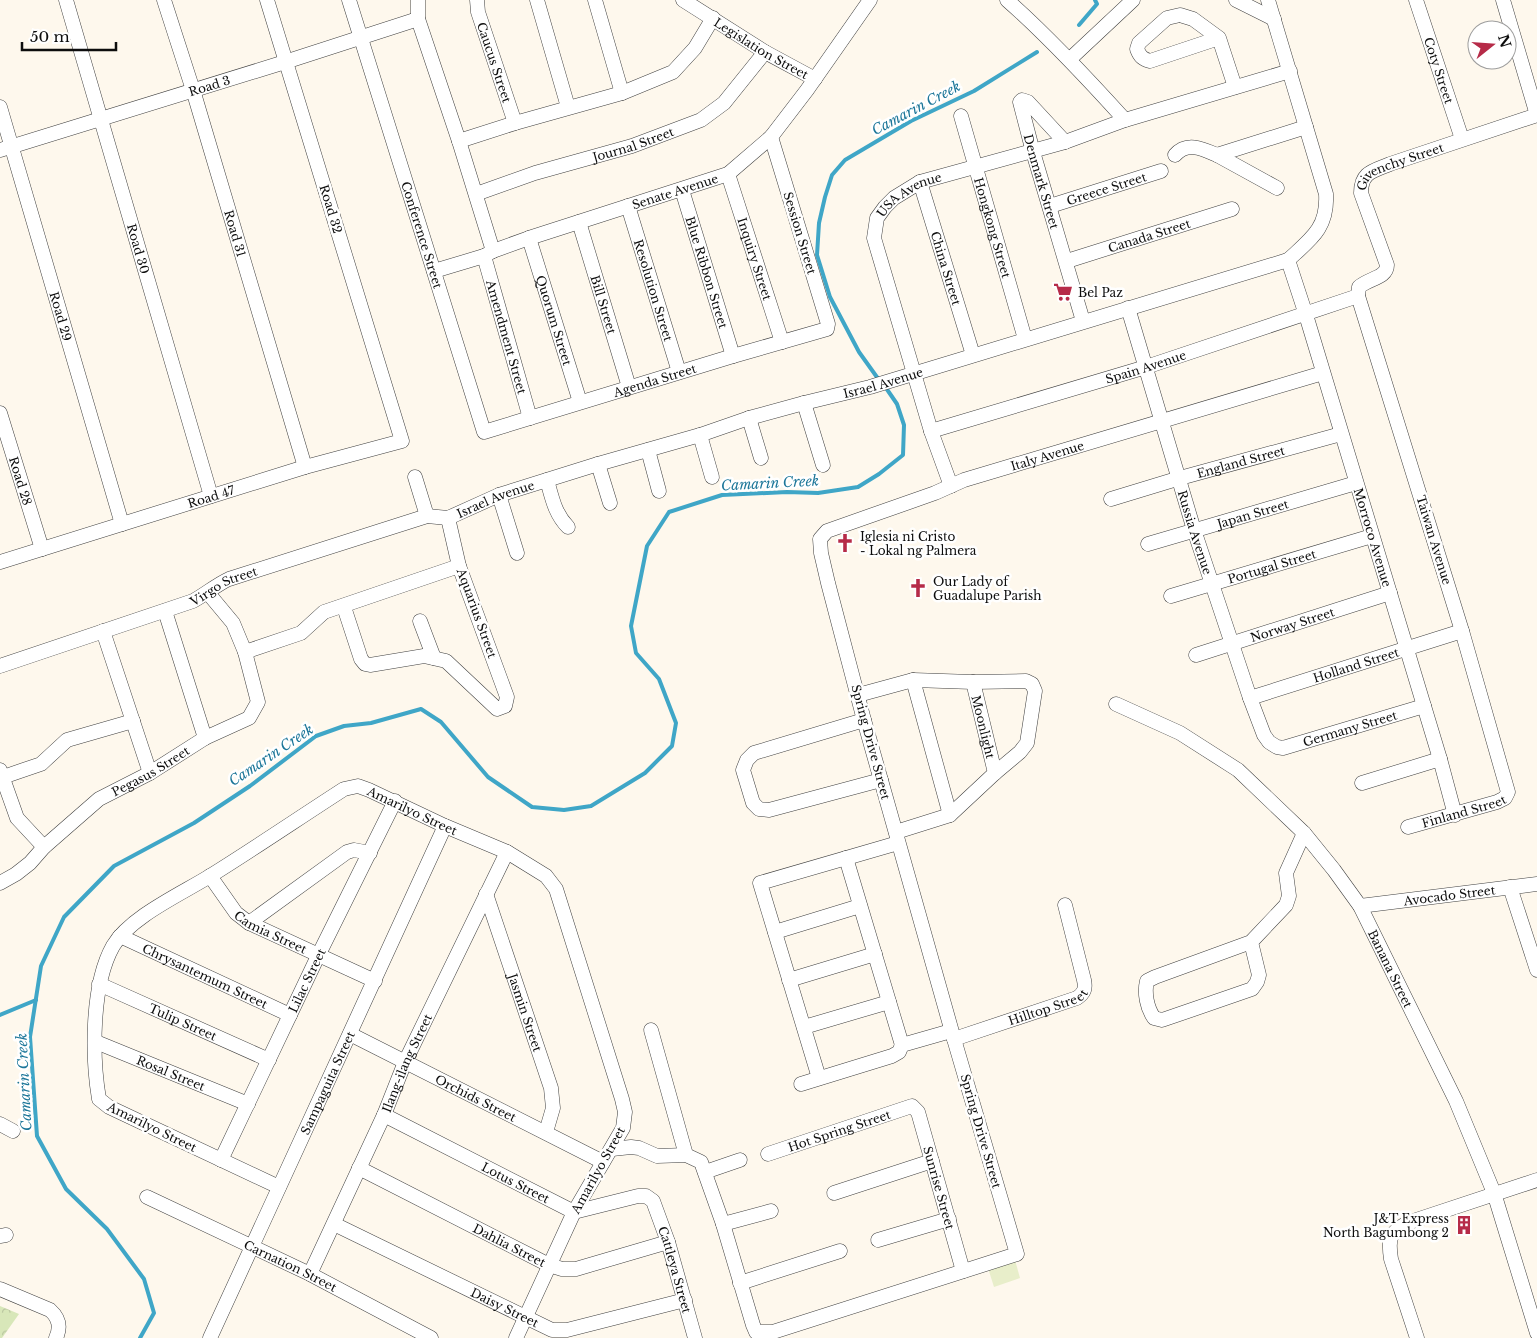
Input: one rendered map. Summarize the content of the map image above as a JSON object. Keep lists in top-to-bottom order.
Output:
{
  "streets": {
    "street": [
      "Legislation Street",
      "Caucus Street",
      "Coty Street",
      "Road 3",
      "Journal Street",
      "Givenchy Street",
      "Denmark Street",
      "Greece Street",
      "Senate Avenue",
      "USA Avenue",
      "Road 32",
      "Hongkong Street",
      "Road 31",
      "Session Street",
      "Conference Street",
      "Canada Street",
      "Road 30",
      "Inquiry Street",
      "China Street",
      "Blue Ribbon Street",
      "Resolution Street",
      "Bill Street",
      "Road 29",
      "Quorum Street",
      "Amendment Street",
      "Spain Avenue",
      "Agenda Street",
      "Israel Avenue",
      "Italy Avenue",
      "England Street",
      "Road 28",
      "Road 47",
      "Japan Street",
      "Russia Avenue",
      "Morroco Avenue",
      "Taiwan Avenue",
      "Portugal Street",
      "Virgo Street",
      "Aquarius Street",
      "Norway Street",
      "Holland Street",
      "Moonlight",
      "Germany Street",
      "Spring Drive Street",
      "Pegasus Street",
      "Finland Street",
      "Amarilyo Street",
      "Avocado Street",
      "Camia Street",
      "Banana Street",
      "Chrysantemum Street",
      "Lilac Street",
      "Hilltop Street",
      "Jasmin Street",
      "Tulip Street",
      "Ilang-ilang Street",
      "Rosal Street",
      "Sampaguita Street",
      "Orchids Street",
      "Hot Spring Street",
      "Lotus Street",
      "Sunrise Street",
      "Dahlia Street",
      "Carnation Street",
      "Cattleya Street",
      "Daisy Street"
    ]
  },
  "crossings": [
    ["Legislation Street", "Journal Street"],
    ["Legislation Street", "Senate Avenue"],
    ["Coty Street", "Givenchy Street"],
    ["Road 3", "Road 32"],
    ["Road 3", "Road 31"],
    ["Road 3", "Conference Street"],
    ["Road 3", "Road 30"],
    ["Road 3", "Road 29"],
    ["Givenchy Street", "Spain Avenue"],
    ["Givenchy Street", "Taiwan Avenue"],
    ["Denmark Street", "Greece Street"],
    ["Denmark Street", "USA Avenue"],
    ["Denmark Street", "Canada Street"],
    ["Denmark Street", "Israel Avenue"],
    ["Senate Avenue", "Session Street"],
    ["Senate Avenue", "Conference Street"],
    ["Senate Avenue", "Inquiry Street"],
    ["Senate Avenue", "Blue Ribbon Street"],
    ["Senate Avenue", "Resolution Street"],
    ["Senate Avenue", "Bill Street"],
    ["Senate Avenue", "Quorum Street"],
    ["Senate Avenue", "Amendment Street"],
    ["USA Avenue", "Hongkong Street"],
    ["USA Avenue", "China Street"],
    ["USA Avenue", "Spain Avenue"],
    ["USA Avenue", "Israel Avenue"],
    ["USA Avenue", "Italy Avenue"],
    ["Road 32", "Road 47"],
    ["Hongkong Street", "Israel Avenue"],
    ["Road 31", "Road 47"],
    ["Session Street", "Agenda Street"],
    ["Conference Street", "Agenda Street"],
    ["Road 30", "Road 47"],
    ["Inquiry Street", "Agenda Street"],
    ["China Street", "Israel Avenue"],
    ["Blue Ribbon Street", "Agenda Street"],
    ["Resolution Street", "Agenda Street"],
    ["Bill Street", "Agenda Street"],
    ["Road 29", "Road 47"],
    ["Quorum Street", "Agenda Street"],
    ["Amendment Street", "Agenda Street"],
    ["Spain Avenue", "Russia Avenue"],
    ["Spain Avenue", "Morroco Avenue"],
    ["Spain Avenue", "Taiwan Avenue"],
    ["Israel Avenue", "Russia Avenue"],
    ["Israel Avenue", "Morroco Avenue"],
    ["Israel Avenue", "Virgo Street"],
    ["Israel Avenue", "Aquarius Street"],
    ["Italy Avenue", "Russia Avenue"],
    ["Italy Avenue", "Morroco Avenue"],
    ["Italy Avenue", "Spring Drive Street"],
    ["England Street", "Russia Avenue"],
    ["England Street", "Morroco Avenue"],
    ["Road 28", "Road 47"],
    ["Japan Street", "Russia Avenue"],
    ["Japan Street", "Morroco Avenue"],
    ["Russia Avenue", "Portugal Street"],
    ["Russia Avenue", "Norway Street"],
    ["Russia Avenue", "Holland Street"],
    ["Russia Avenue", "Germany Street"],
    ["Morroco Avenue", "Portugal Street"],
    ["Morroco Avenue", "Norway Street"],
    ["Morroco Avenue", "Holland Street"],
    ["Morroco Avenue", "Germany Street"],
    ["Morroco Avenue", "Finland Street"],
    ["Taiwan Avenue", "Holland Street"],
    ["Taiwan Avenue", "Finland Street"],
    ["Virgo Street", "Aquarius Street"],
    ["Spring Drive Street", "Hilltop Street"],
    ["Spring Drive Street", "Sunrise Street"],
    ["Amarilyo Street", "Camia Street"],
    ["Amarilyo Street", "Chrysantemum Street"],
    ["Amarilyo Street", "Lilac Street"],
    ["Amarilyo Street", "Tulip Street"],
    ["Amarilyo Street", "Ilang-ilang Street"],
    ["Amarilyo Street", "Rosal Street"],
    ["Amarilyo Street", "Sampaguita Street"],
    ["Amarilyo Street", "Orchids Street"],
    ["Amarilyo Street", "Lotus Street"],
    ["Amarilyo Street", "Dahlia Street"],
    ["Amarilyo Street", "Cattleya Street"],
    ["Amarilyo Street", "Daisy Street"],
    ["Avocado Street", "Banana Street"],
    ["Camia Street", "Lilac Street"],
    ["Camia Street", "Sampaguita Street"],
    ["Chrysantemum Street", "Lilac Street"],
    ["Lilac Street", "Tulip Street"],
    ["Lilac Street", "Rosal Street"],
    ["Jasmin Street", "Ilang-ilang Street"],
    ["Jasmin Street", "Orchids Street"],
    ["Ilang-ilang Street", "Orchids Street"],
    ["Ilang-ilang Street", "Lotus Street"],
    ["Ilang-ilang Street", "Dahlia Street"],
    ["Ilang-ilang Street", "Carnation Street"],
    ["Ilang-ilang Street", "Daisy Street"],
    ["Sampaguita Street", "Orchids Street"],
    ["Sampaguita Street", "Carnation Street"],
    ["Hot Spring Street", "Sunrise Street"],
    ["Lotus Street", "Cattleya Street"],
    ["Dahlia Street", "Cattleya Street"],
    ["Cattleya Street", "Daisy Street"]
  ],
  "water": ["Camarin Creek"],
  "places": {
    "supermarket": ["Bel Paz"],
    "church": ["Iglesia ni Cristo - Lokal ng Palmera", "Our Lady of Guadalupe Parish"],
    "building": ["J&T Express North Bagumbong 2"]
  },
  "scale_bar": "50 m",
  "north": "right"
}
